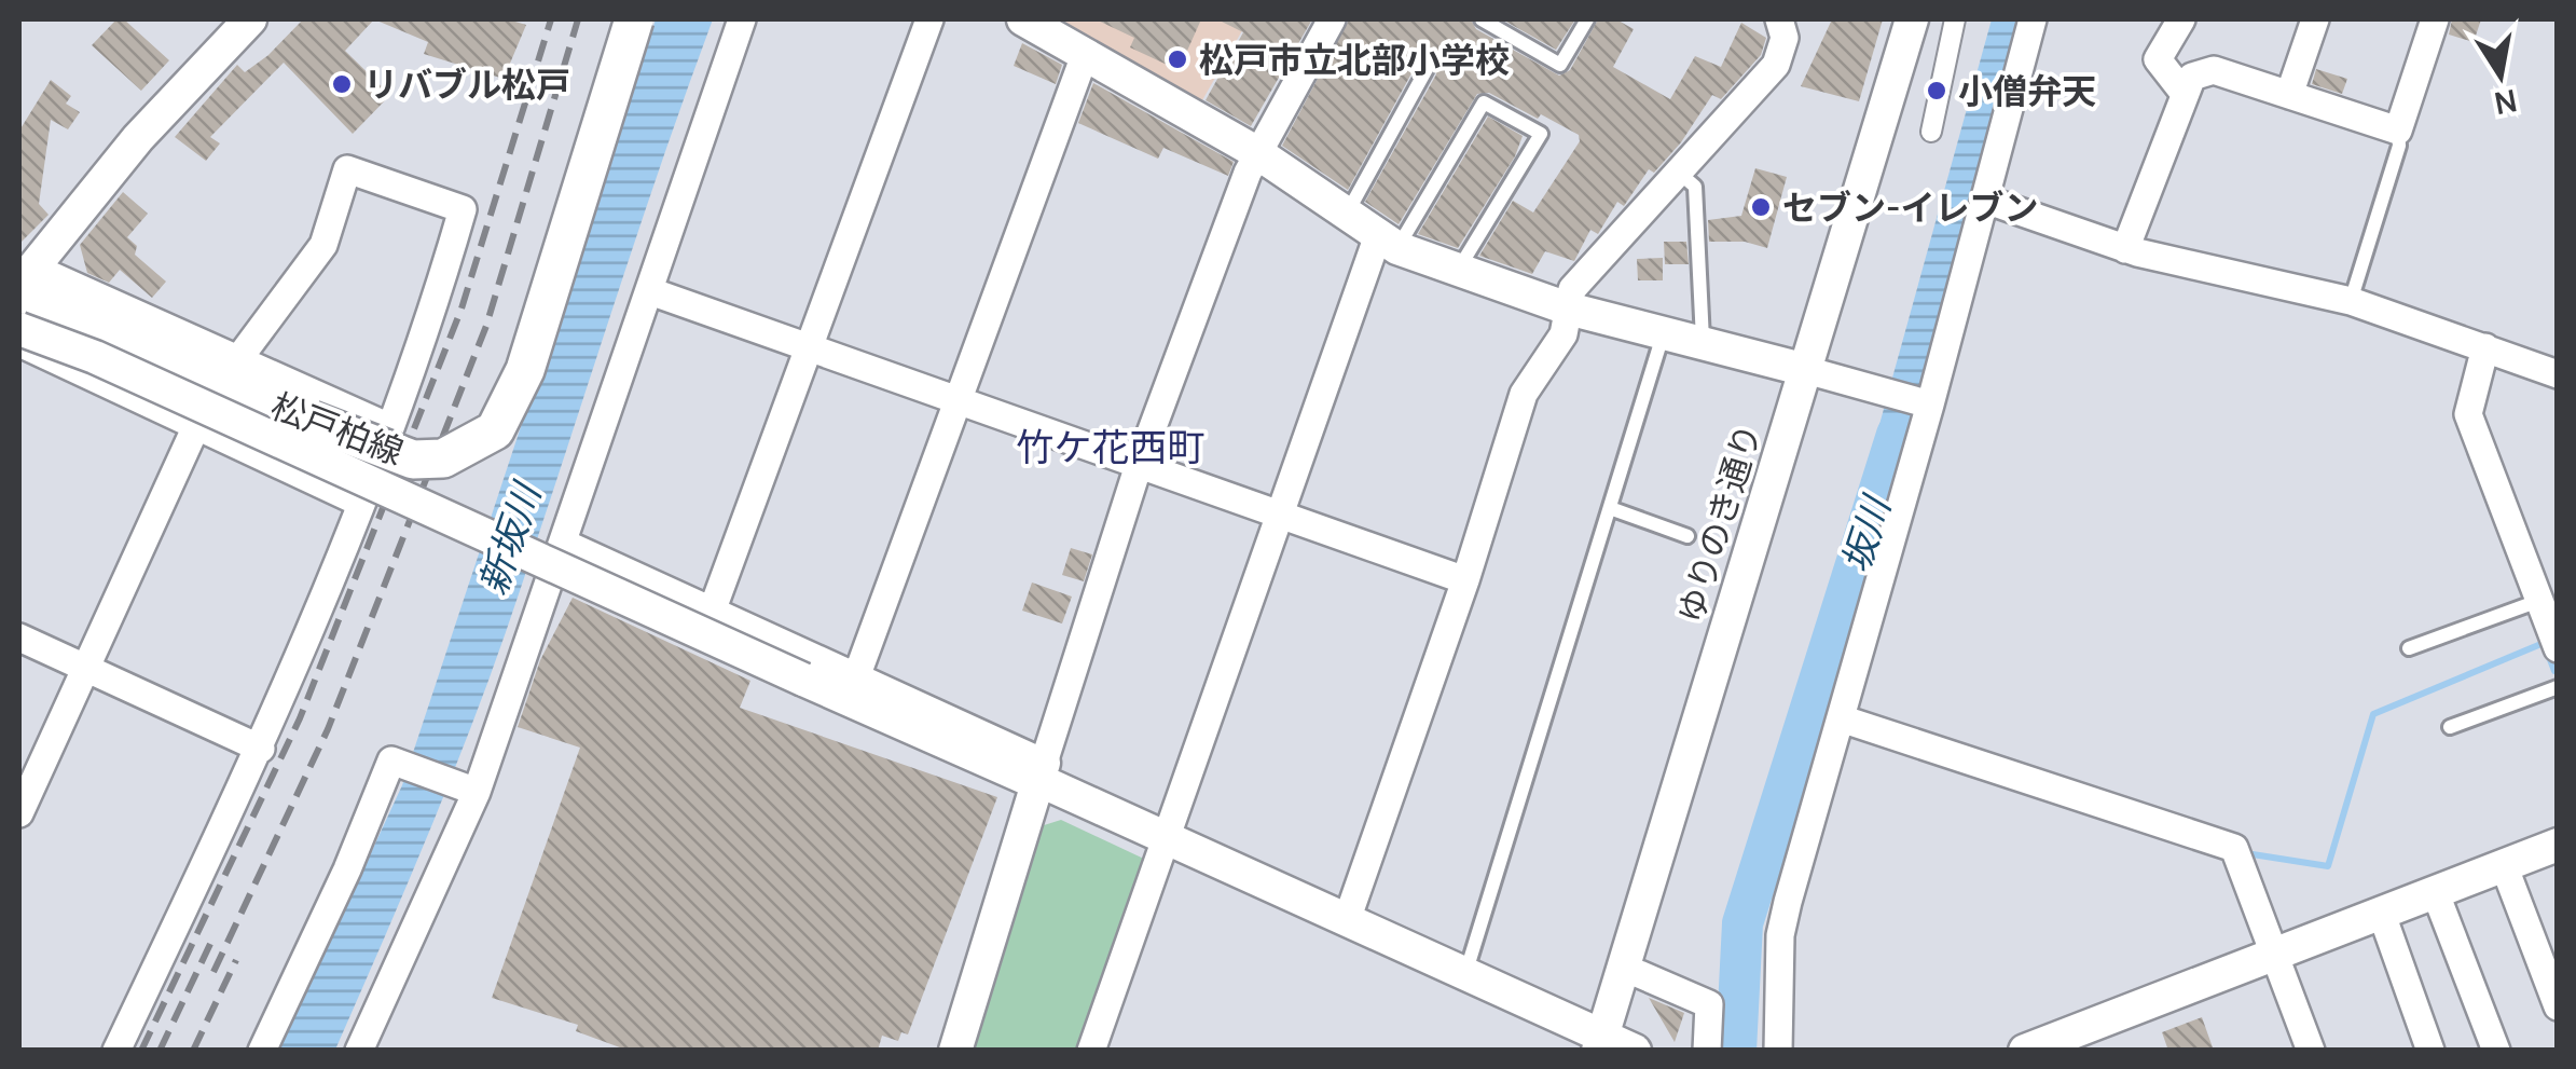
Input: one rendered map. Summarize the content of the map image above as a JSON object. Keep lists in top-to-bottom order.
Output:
{
  "streets": {
    "main road": ["松戸柏線"],
    "street": ["ゆりのき通り"]
  },
  "districts": ["竹ケ花西町"],
  "water": ["坂川", "新坂川"],
  "places": [
    "松戸市立北部小学校",
    "リバブル松戸",
    "小僧弁天",
    "セブン-イレブン"
  ],
  "north": "bottom"
}
